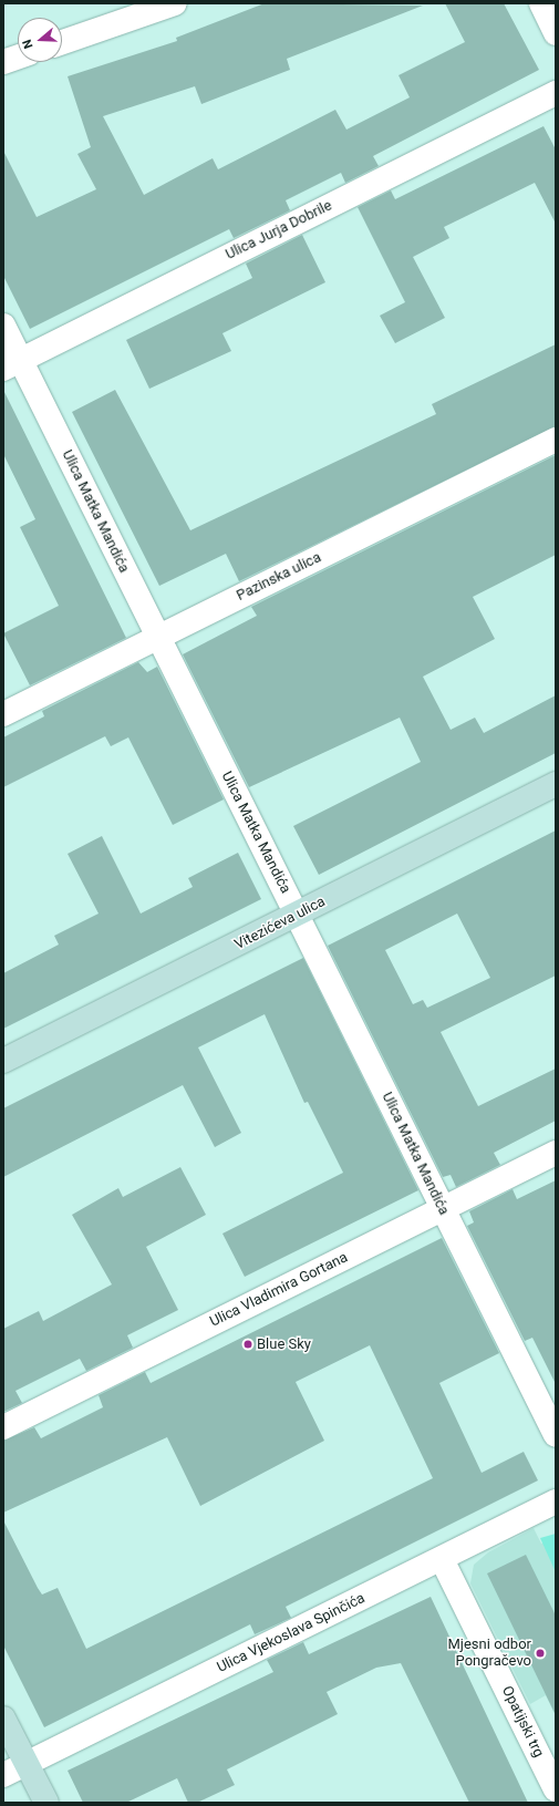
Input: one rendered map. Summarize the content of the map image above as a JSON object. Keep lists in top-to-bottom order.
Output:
{
  "streets": {
    "street": [
      "Ulica Jurja Dobrile",
      "Ulica Matka Mandića",
      "Pazinska ulica",
      "Vitezićeva ulica",
      "Ulica Vladimira Gortana",
      "Ulica Vjekoslava Spinčića",
      "Opatijski trg"
    ]
  },
  "crossings": [
    ["Ulica Jurja Dobrile", "Ulica Matka Mandića"],
    ["Ulica Matka Mandića", "Pazinska ulica"],
    ["Ulica Matka Mandića", "Vitezićeva ulica"],
    ["Ulica Matka Mandića", "Ulica Vladimira Gortana"],
    ["Ulica Vjekoslava Spinčića", "Opatijski trg"]
  ],
  "places": ["Blue Sky", "Mjesni odbor Pongračevo"],
  "north": "left"
}
